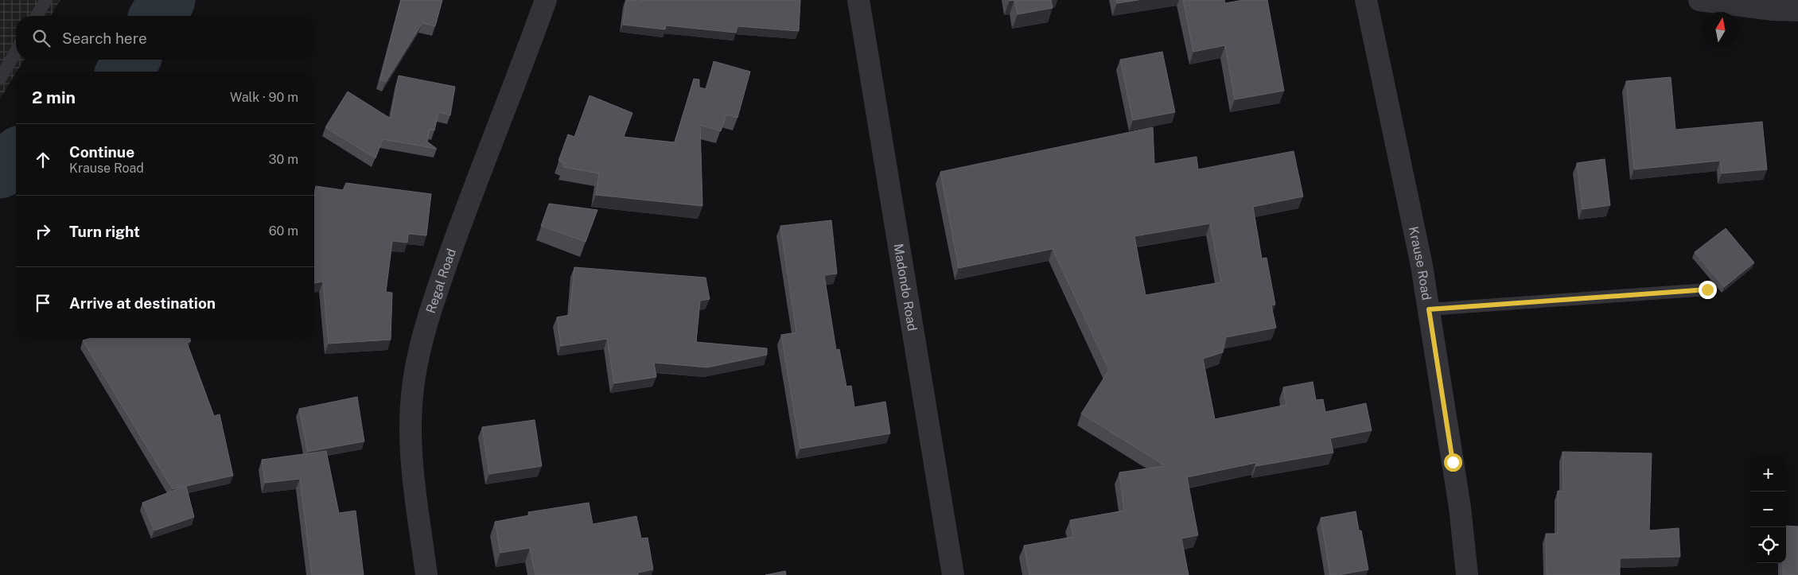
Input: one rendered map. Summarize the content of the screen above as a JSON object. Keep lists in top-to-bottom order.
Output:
{
  "streets": {
    "street": ["Krause Road", "Regal Road", "Madondo Road"]
  },
  "north": "top",
  "page": {
    "search": "Search here",
    "heading": ["2 min", "Walk · 90 m"],
    "list": [
      ["Continue", "Krause Road", "30 m"],
      ["Turn right", "60 m"],
      "Arrive at destination"
    ],
    "map_buttons": ["+", "−"]
  }
}
